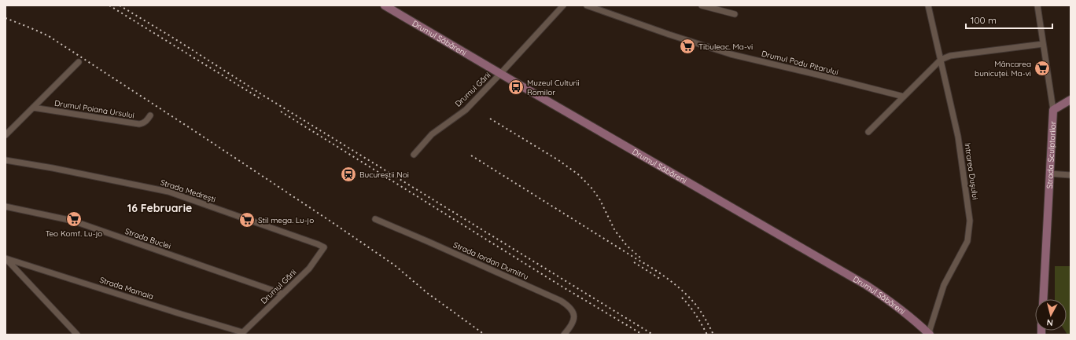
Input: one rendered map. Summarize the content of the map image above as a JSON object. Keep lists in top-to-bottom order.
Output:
{
  "streets": {
    "main road": ["Drumul Săbăreni", "Strada Sculptorilor"],
    "street": [
      "Drumul Podu Pitarului",
      "Drumul Gării",
      "Drumul Poiana Ursului",
      "Intrarea Dușului",
      "Strada Medrești",
      "Strada Buclei",
      "Strada Iordan Dumitru",
      "Strada Mamaia"
    ]
  },
  "crossings": [
    ["Drumul Săbăreni", "Drumul Gării"],
    ["Drumul Săbăreni", "Intrarea Dușului"],
    ["Drumul Gării", "Strada Medrești"],
    ["Drumul Gării", "Strada Buclei"],
    ["Drumul Gării", "Strada Mamaia"]
  ],
  "districts": ["16 Februarie"],
  "places": {
    "supermarket": [
      "Tibuleac. Ma-vi",
      "Mâncarea bunicuței. Ma-vi",
      "Teo Komf. Lu-jo",
      "Stil mega. Lu-jo"
    ],
    "bus stop": ["Muzeul Culturii Romilor"],
    "station": ["Bucureștii Noi"]
  },
  "scale_bar": "100 m",
  "north": "bottom"
}
